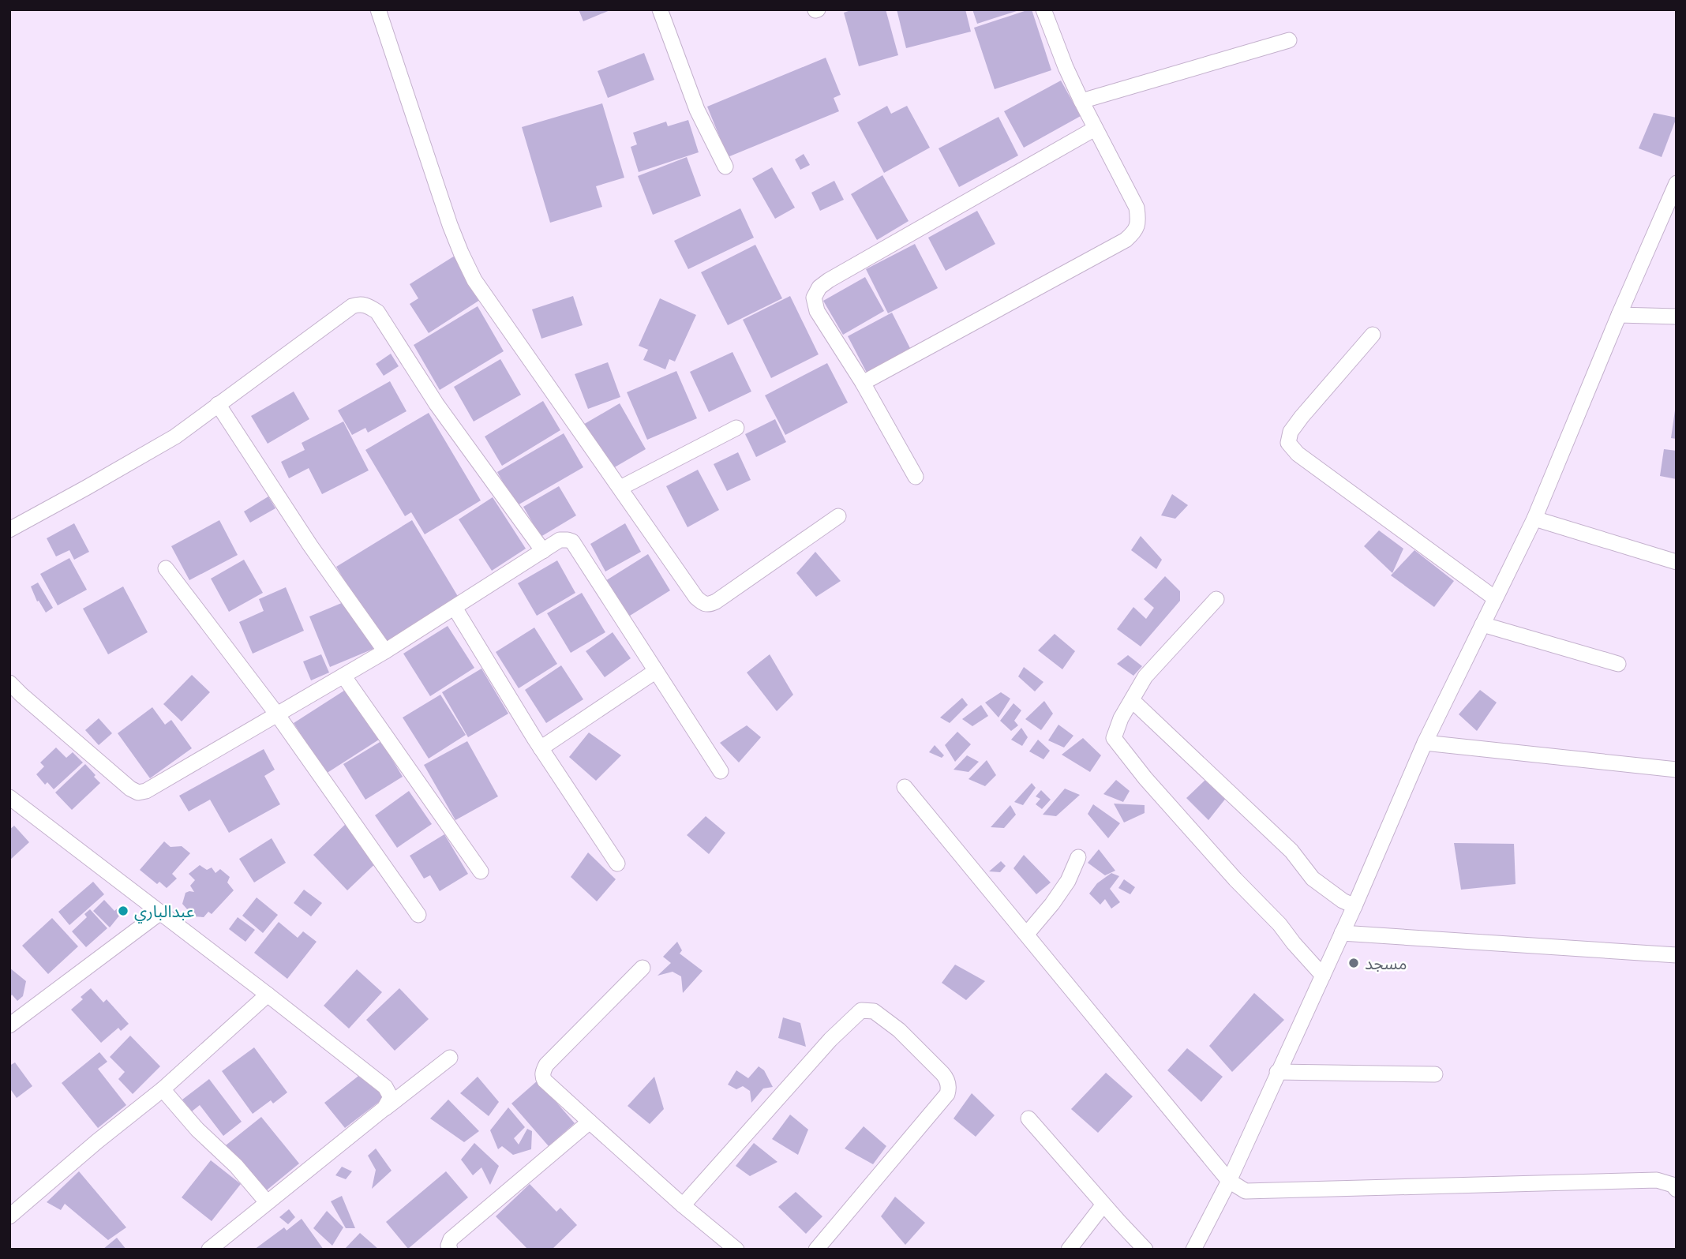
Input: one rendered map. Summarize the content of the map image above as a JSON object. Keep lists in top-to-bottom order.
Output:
{
  "places": ["عبدالباري", "مسجد"]
}
